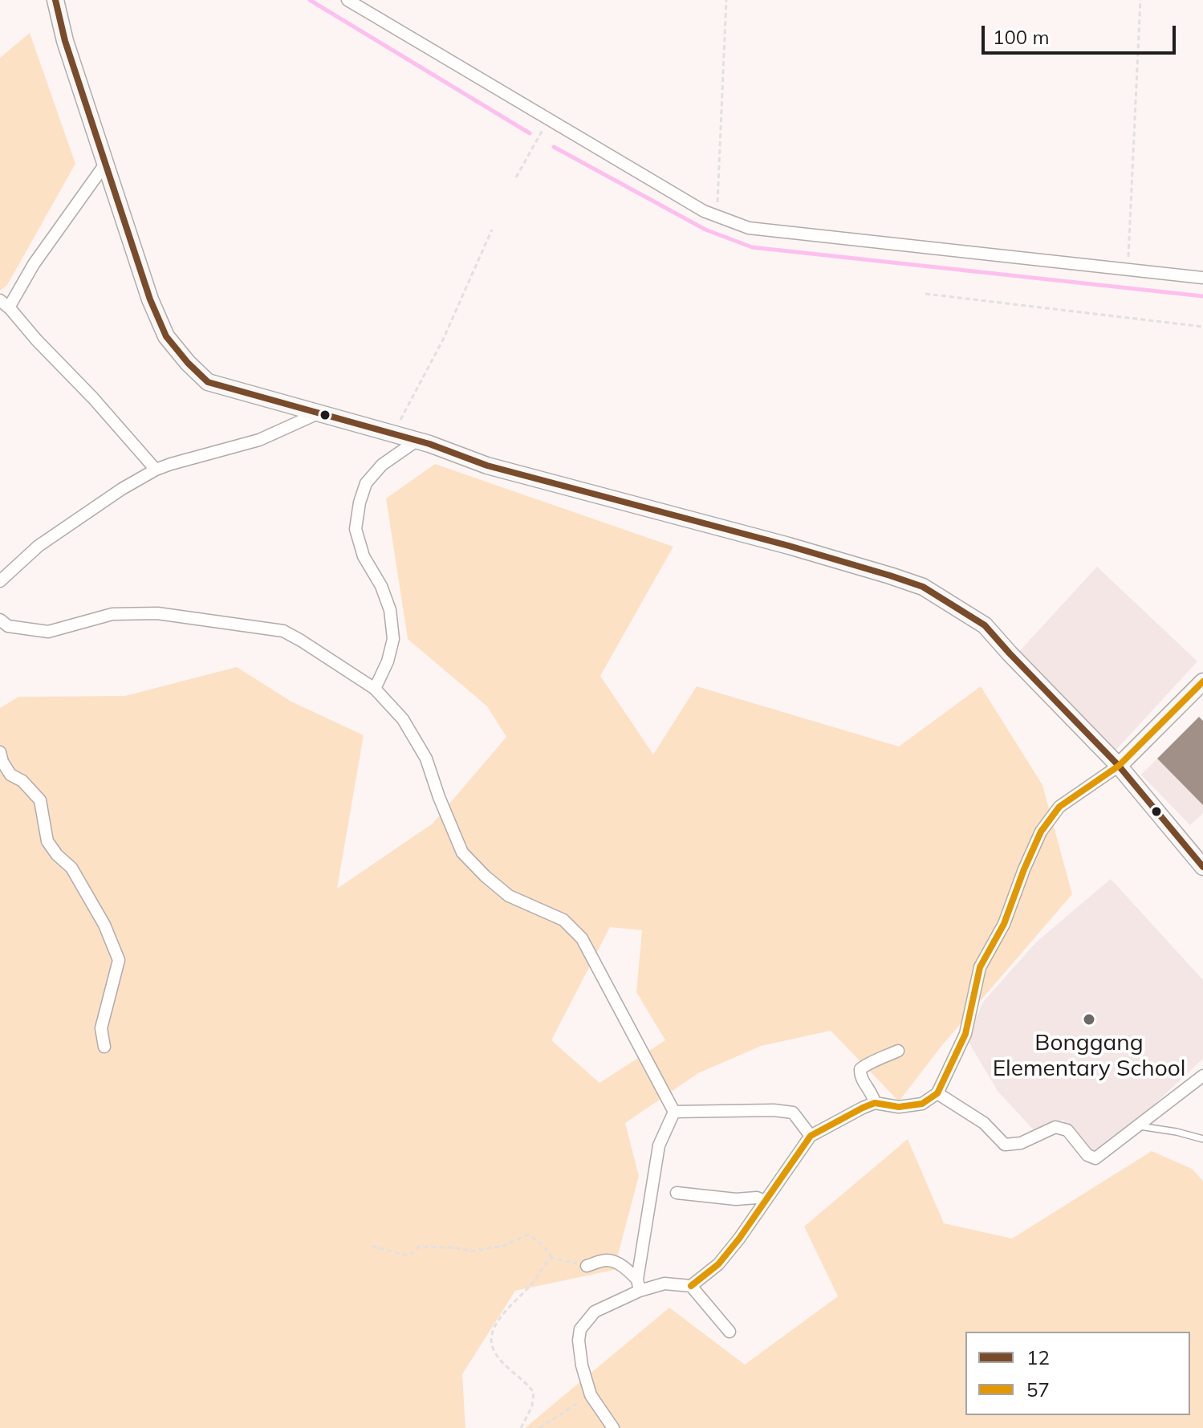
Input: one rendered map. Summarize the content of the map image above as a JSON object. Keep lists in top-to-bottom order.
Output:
{
  "places": ["Bonggang Elementary School"],
  "lines": ["transit line 12", "transit line 57"],
  "legend": ["12", "57"],
  "scale_bar": "100 m"
}
